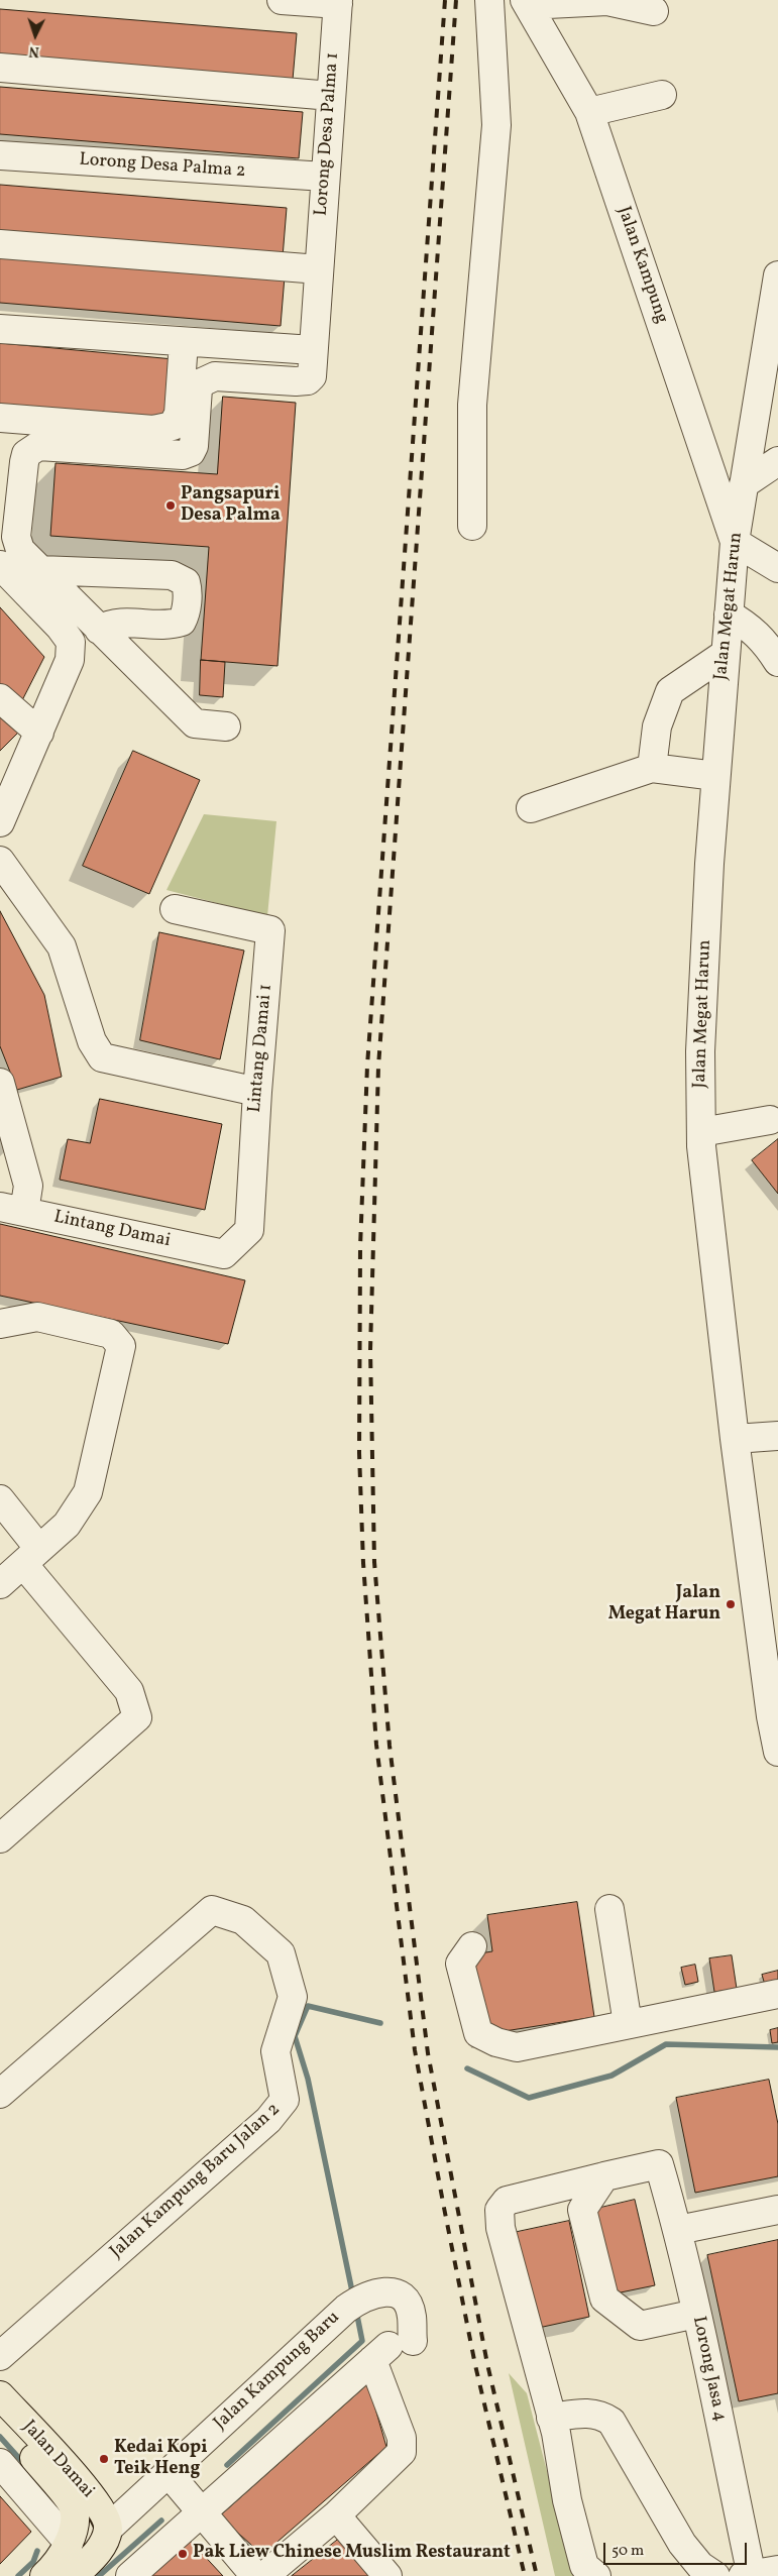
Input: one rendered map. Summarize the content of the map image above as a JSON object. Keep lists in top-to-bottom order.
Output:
{
  "streets": {
    "main road": ["Jalan Kampung Baru", "Jalan Damai"],
    "street": [
      "Lorong Desa Palma 1",
      "Lorong Desa Palma 2",
      "Jalan Kampung",
      "Jalan Megat Harun",
      "Lintang Damai 1",
      "Lintang Damai",
      "Jalan Kampung Baru Jalan 2",
      "Lorong Jasa 4"
    ]
  },
  "crossings": [
    ["Lorong Desa Palma 1", "Lorong Desa Palma 2"],
    ["Jalan Kampung", "Jalan Megat Harun"],
    ["Lintang Damai 1", "Lintang Damai"],
    ["Jalan Kampung Baru", "Jalan Damai"]
  ],
  "places": [
    "Pangsapuri Desa Palma",
    "Jalan Megat Harun",
    "Kedai Kopi Teik Heng",
    "Pak Liew Chinese Muslim Restaurant"
  ],
  "scale_bar": "50 m",
  "north": "bottom"
}
